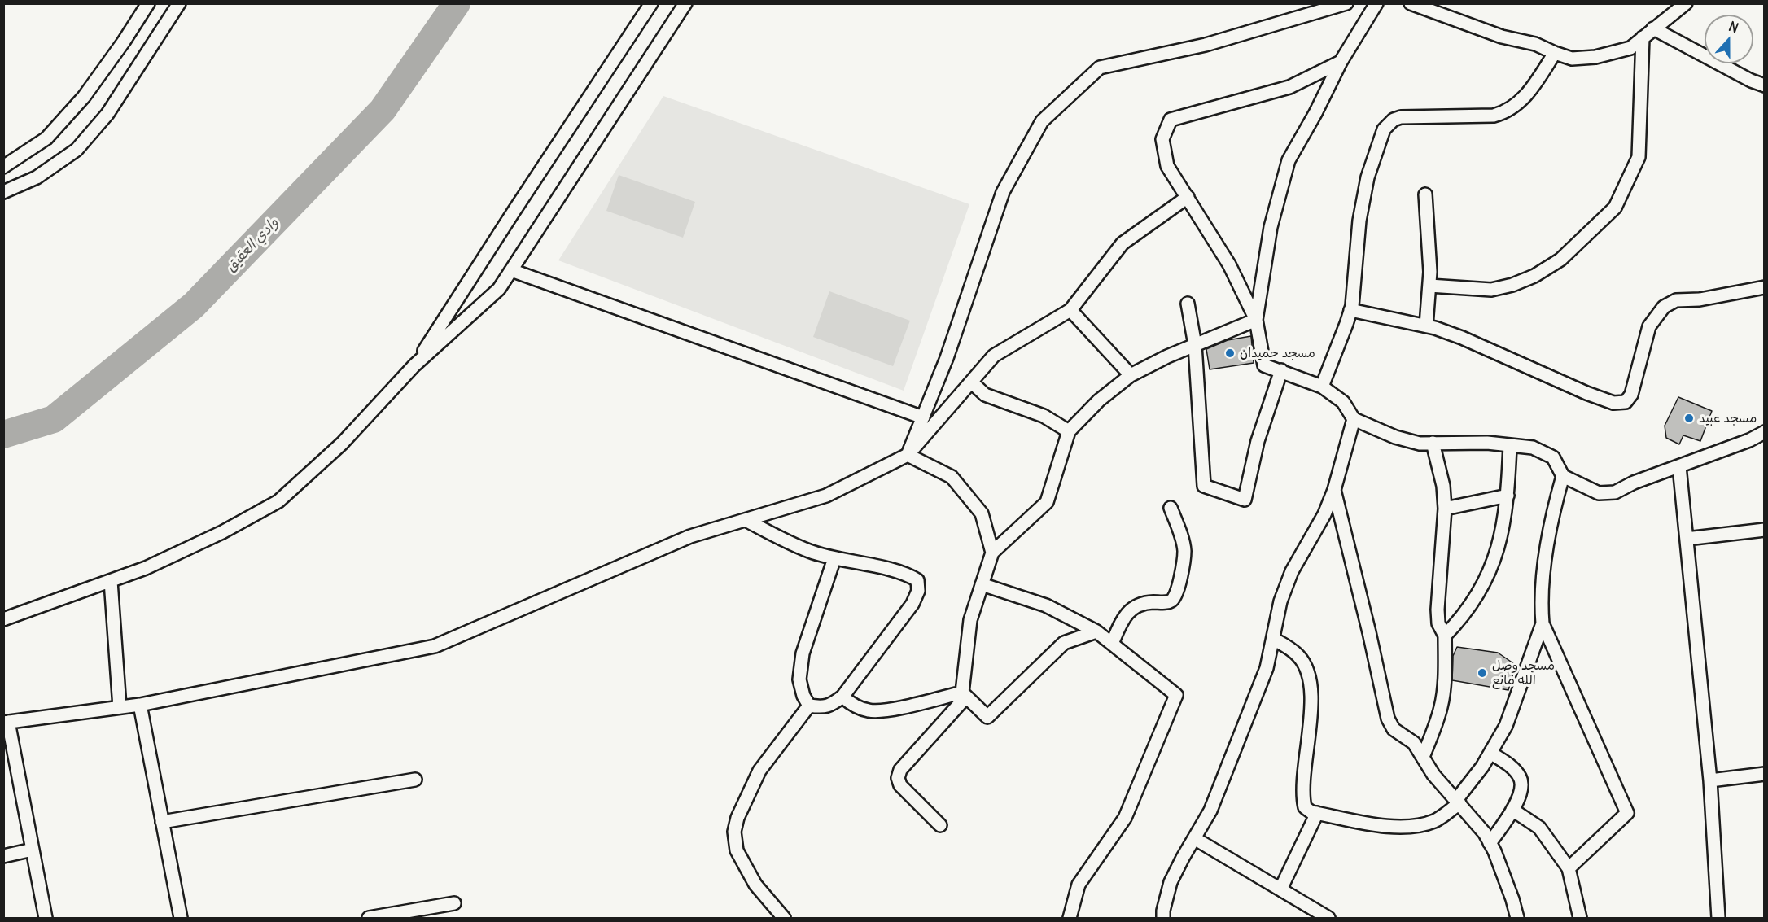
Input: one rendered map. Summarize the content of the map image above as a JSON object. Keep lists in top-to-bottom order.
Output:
{
  "water": ["وادي العقيق"],
  "places": ["مسجد حميدان", "مسجد عبيد", "مسجد وصل الله مانع"],
  "north": "top"
}
